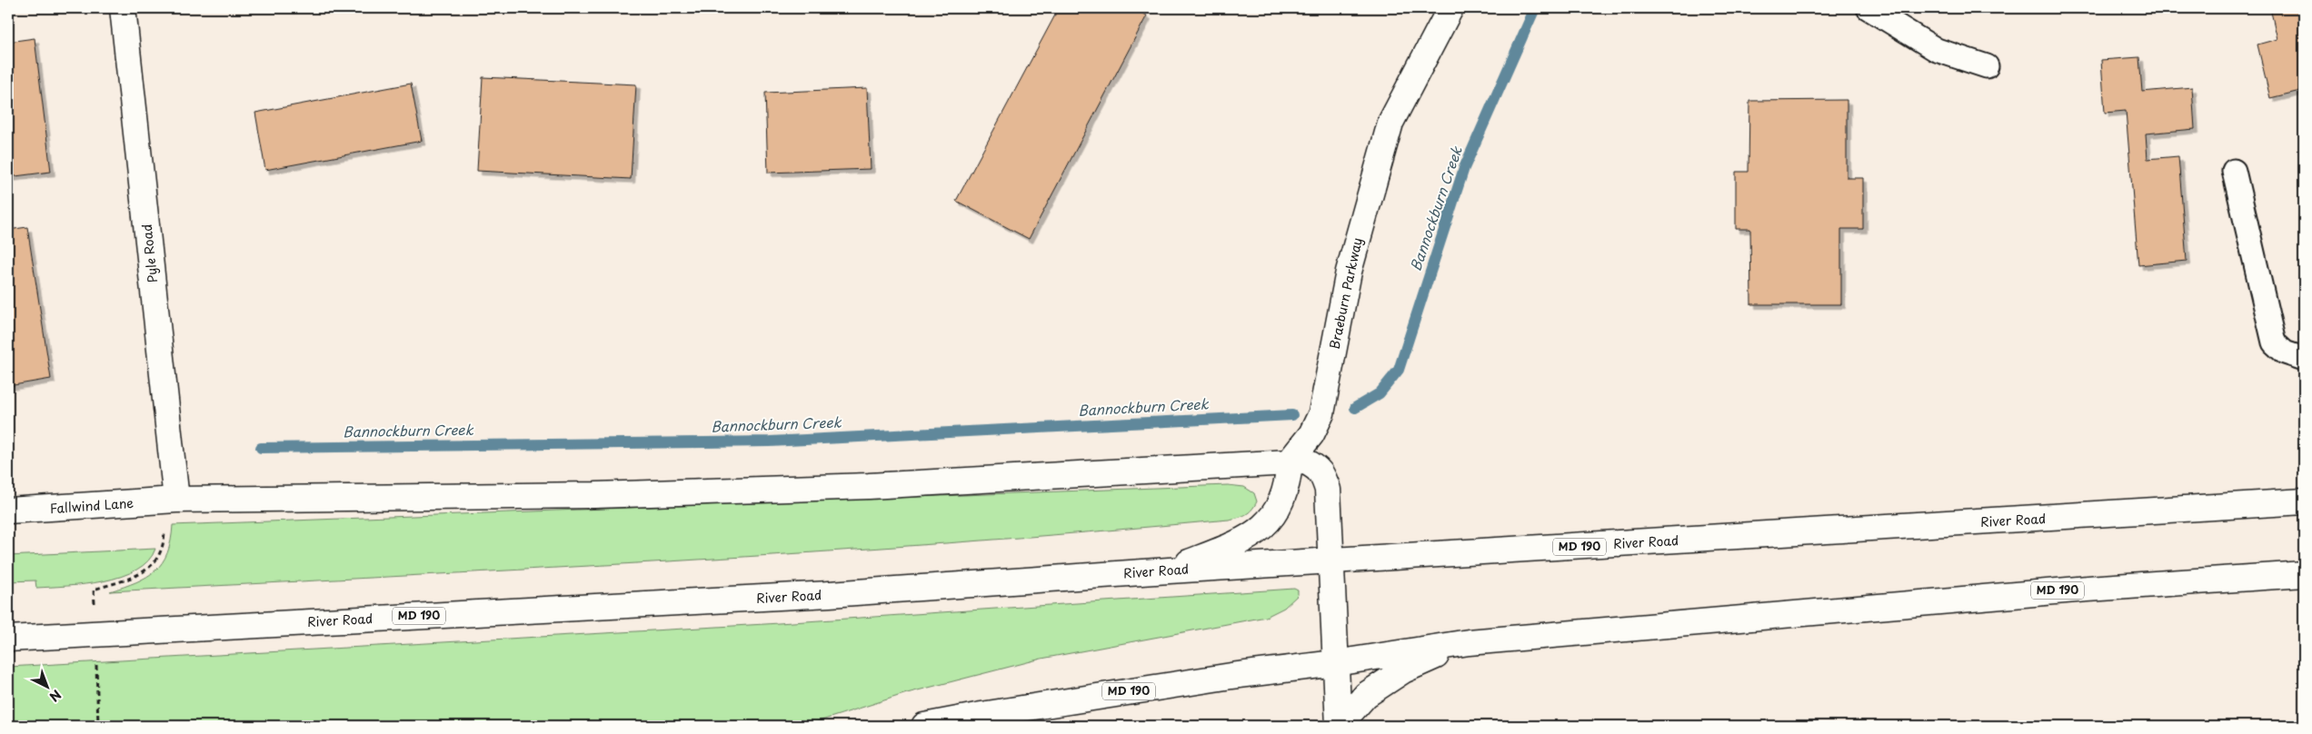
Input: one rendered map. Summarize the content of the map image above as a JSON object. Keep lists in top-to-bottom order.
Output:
{
  "streets": {
    "main road": [
      "Pyle Road",
      "Braeburn Parkway",
      "Fallwind Lane",
      "River Road",
      "MD 190"
    ]
  },
  "crossings": [
    ["Pyle Road", "Fallwind Lane"]
  ],
  "water": ["Bannockburn Creek"],
  "north": "bottom right"
}
